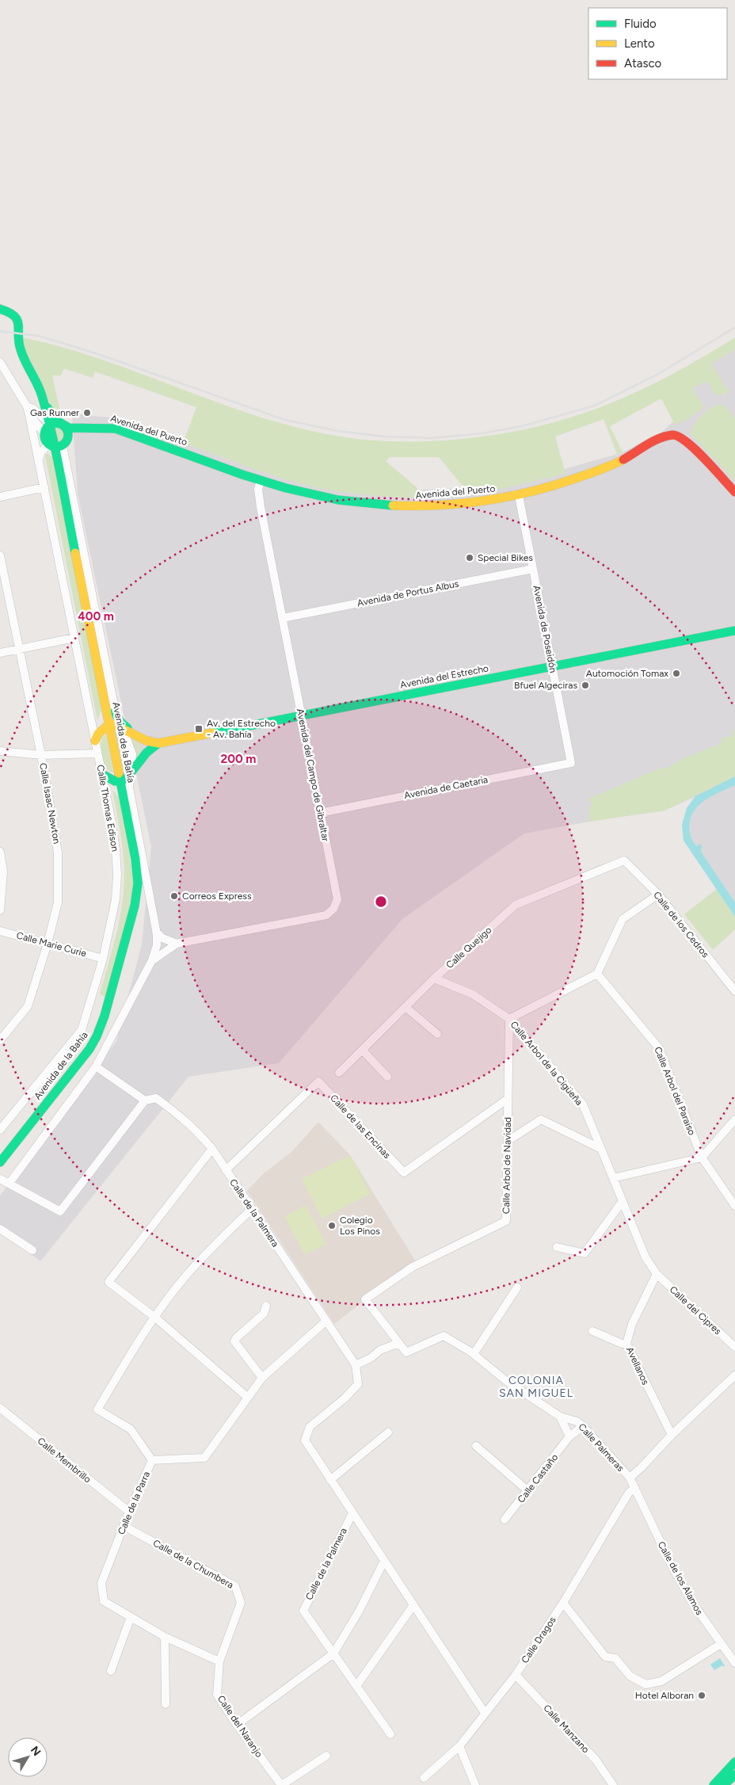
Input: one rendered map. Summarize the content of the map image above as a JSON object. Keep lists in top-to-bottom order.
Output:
{
  "streets": {
    "main road": ["Avenida del Puerto", "Avenida del Estrecho", "Avenida de la Bahía"],
    "street": [
      "Avenida de Portus Albus",
      "Avenida de Poseidón",
      "Avenida del Campo de Gibraltar",
      "Avenida de Caetaria",
      "Calle Isaac Newton",
      "Calle Thomas Edison",
      "Calle de los Cedros",
      "Calle Marie Curie",
      "Calle Quejigo",
      "Calle Arbol de la Cigüeña",
      "Calle Arbol del Paraiso",
      "Calle de las Encinas",
      "Calle Arbol de Navidad",
      "Calle de la Palmera",
      "Calle del Cipres",
      "Avellanos",
      "Calle Palmeras",
      "Calle Membrillo",
      "Calle Castaño",
      "Calle de la Parra",
      "Calle de la Chumbera",
      "Calle de los Alamos",
      "Calle Dragos",
      "Calle del Naranjo",
      "Calle Manzano"
    ]
  },
  "crossings": [
    ["Avenida del Puerto", "Avenida de Poseidón"],
    ["Avenida del Puerto", "Avenida del Campo de Gibraltar"],
    ["Avenida de Portus Albus", "Avenida de Poseidón"],
    ["Avenida de Portus Albus", "Avenida del Campo de Gibraltar"],
    ["Avenida de Poseidón", "Avenida del Estrecho"],
    ["Avenida de Poseidón", "Avenida de Caetaria"],
    ["Avenida del Estrecho", "Avenida del Campo de Gibraltar"],
    ["Avenida de la Bahía", "Avenida del Campo de Gibraltar"],
    ["Avenida de la Bahía", "Calle de la Palmera"],
    ["Avenida del Campo de Gibraltar", "Avenida de Caetaria"],
    ["Calle Isaac Newton", "Calle Marie Curie"],
    ["Calle Thomas Edison", "Calle Marie Curie"],
    ["Calle de los Cedros", "Calle Quejigo"],
    ["Calle Quejigo", "Calle Arbol de la Cigüeña"],
    ["Calle Arbol de la Cigüeña", "Calle Arbol de Navidad"],
    ["Calle Arbol de la Cigüeña", "Calle del Cipres"],
    ["Calle Arbol de la Cigüeña", "Avellanos"],
    ["Calle de las Encinas", "Calle Arbol de Navidad"],
    ["Calle de las Encinas", "Calle de la Palmera"],
    ["Calle Arbol de Navidad", "Calle Palmeras"],
    ["Calle de la Palmera", "Calle de la Parra"],
    ["Calle de la Palmera", "Calle Dragos"],
    ["Calle del Cipres", "Avellanos"],
    ["Calle Palmeras", "Calle Castaño"],
    ["Calle Palmeras", "Calle de los Alamos"],
    ["Calle Palmeras", "Calle Dragos"],
    ["Calle Membrillo", "Calle de la Parra"],
    ["Calle de la Parra", "Calle de la Chumbera"],
    ["Calle de la Parra", "Calle del Naranjo"],
    ["Calle de la Chumbera", "Calle del Naranjo"],
    ["Calle de los Alamos", "Calle Dragos"],
    ["Calle Dragos", "Calle Manzano"]
  ],
  "districts": ["COLONIA SAN MIGUEL"],
  "places": {
    "other": [
      "Gas Runner",
      "Special Bikes",
      "Automoción Tomax",
      "Bfuel Algeciras",
      "Correos Express",
      "Colegio Los Pinos",
      "Hotel Alboran"
    ],
    "transit": ["Av. del Estrecho - Av. Bahía"]
  },
  "legend": ["Fluido", "Lento", "Atasco"],
  "north": "top right",
  "rings": ["400 m", "200 m"]
}
